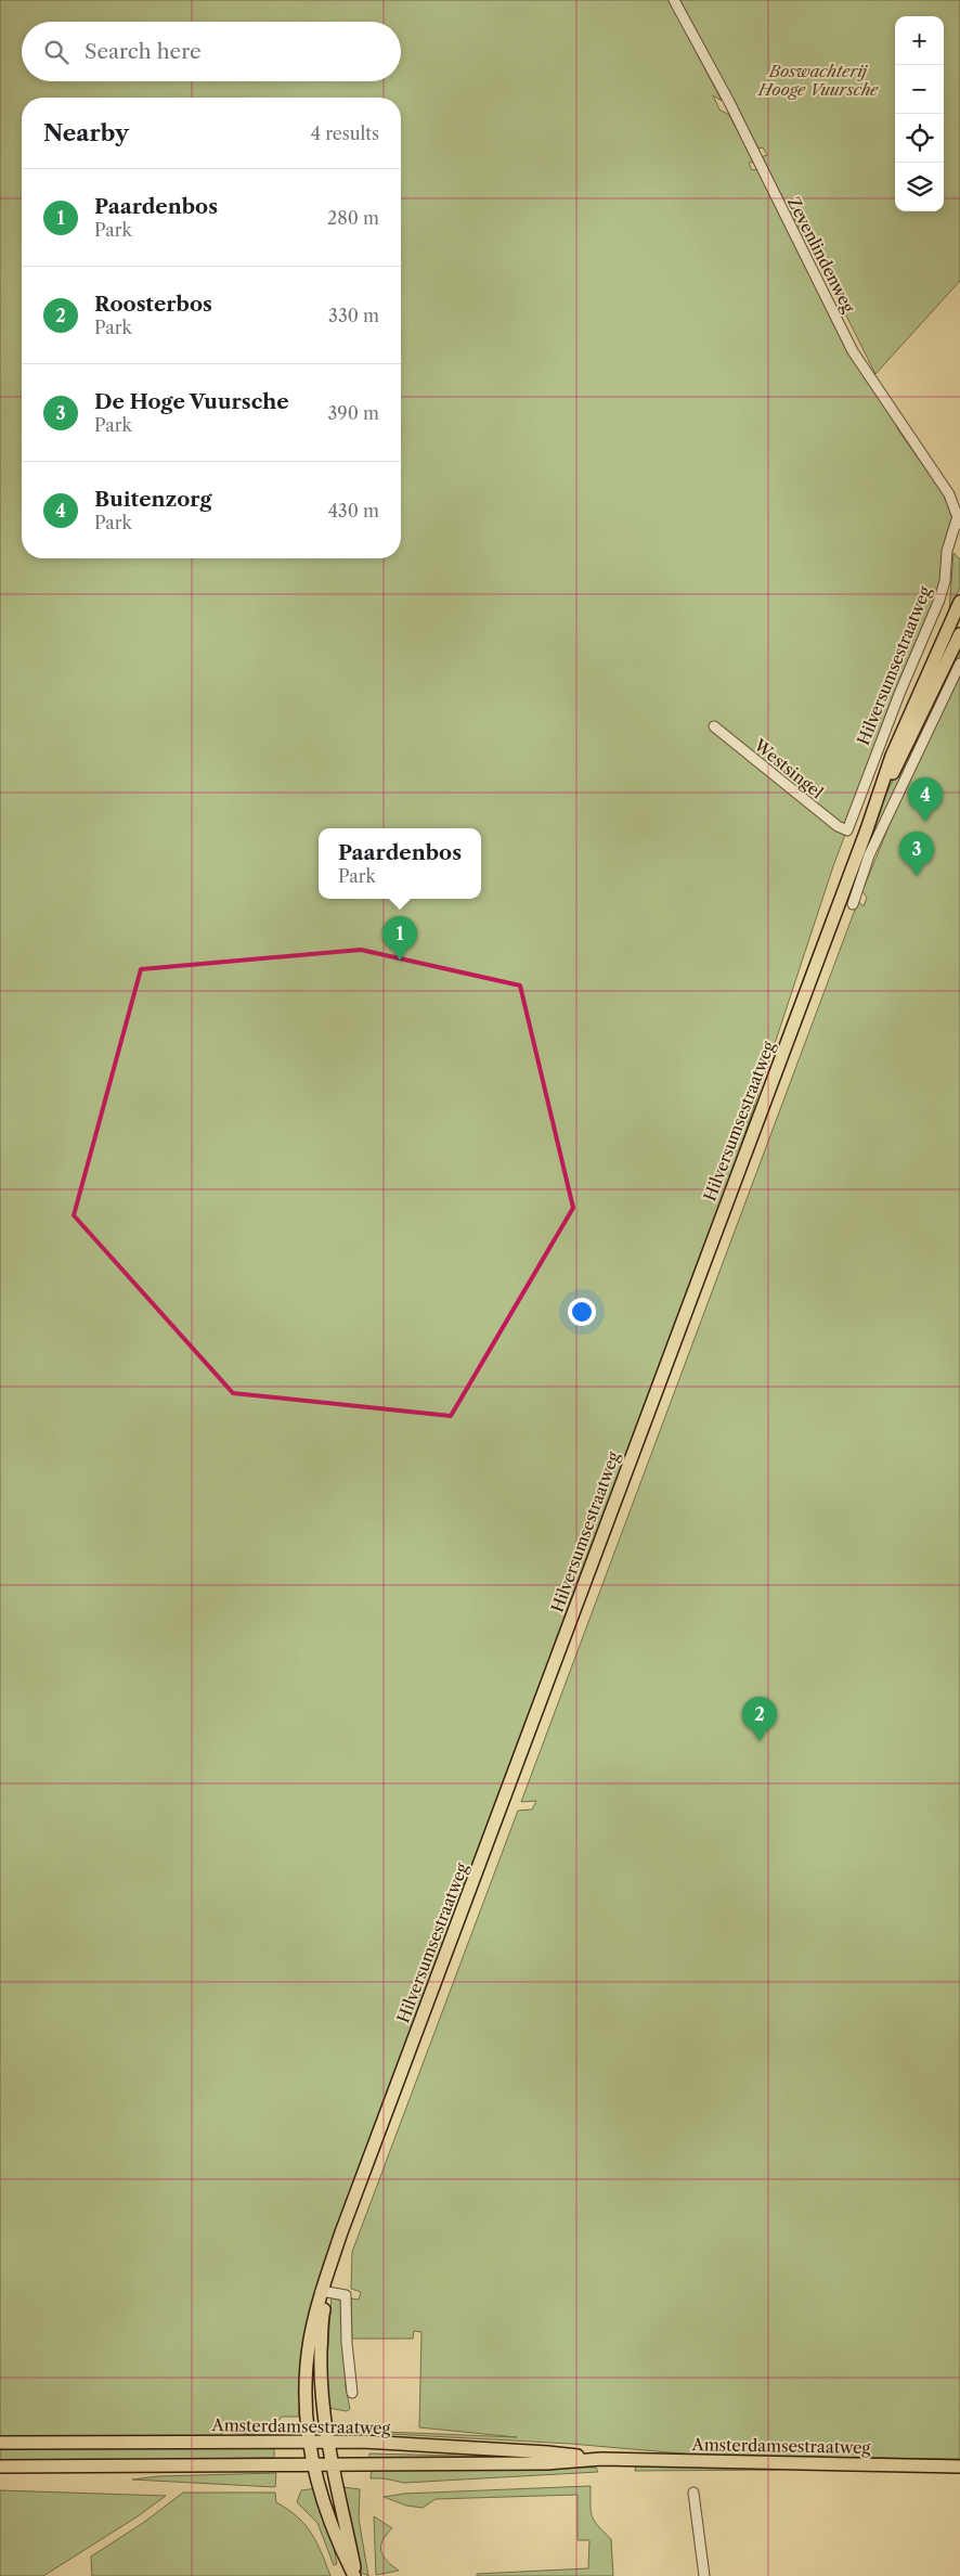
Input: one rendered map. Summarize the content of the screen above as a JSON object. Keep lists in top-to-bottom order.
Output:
{
  "streets": {
    "main road": ["Hilversumsestraatweg", "Amsterdamsestraatweg"],
    "street": ["Zevenlindenweg", "Westsingel"]
  },
  "crossings": [
    ["Zevenlindenweg", "Hilversumsestraatweg"],
    ["Hilversumsestraatweg", "Westsingel"],
    ["Hilversumsestraatweg", "Amsterdamsestraatweg"]
  ],
  "parks": ["Boswachterij Hooge Vuursche"],
  "page": {
    "map_buttons": ["+", "−"],
    "search": "Search here",
    "heading": ["Nearby", "4 results"],
    "list": [
      {
        "mark": "1",
        "name": "Paardenbos",
        "note": "Park",
        "value": "280 m"
      },
      {
        "mark": "2",
        "name": "Roosterbos",
        "note": "Park",
        "value": "330 m"
      },
      {
        "mark": "3",
        "name": "De Hoge Vuursche",
        "note": "Park",
        "value": "390 m"
      },
      {
        "mark": "4",
        "name": "Buitenzorg",
        "note": "Park",
        "value": "430 m"
      }
    ],
    "pins": [
      "4",
      "3",
      "1",
      "2"
    ],
    "popup": ["Paardenbos", "Park"]
  }
}
